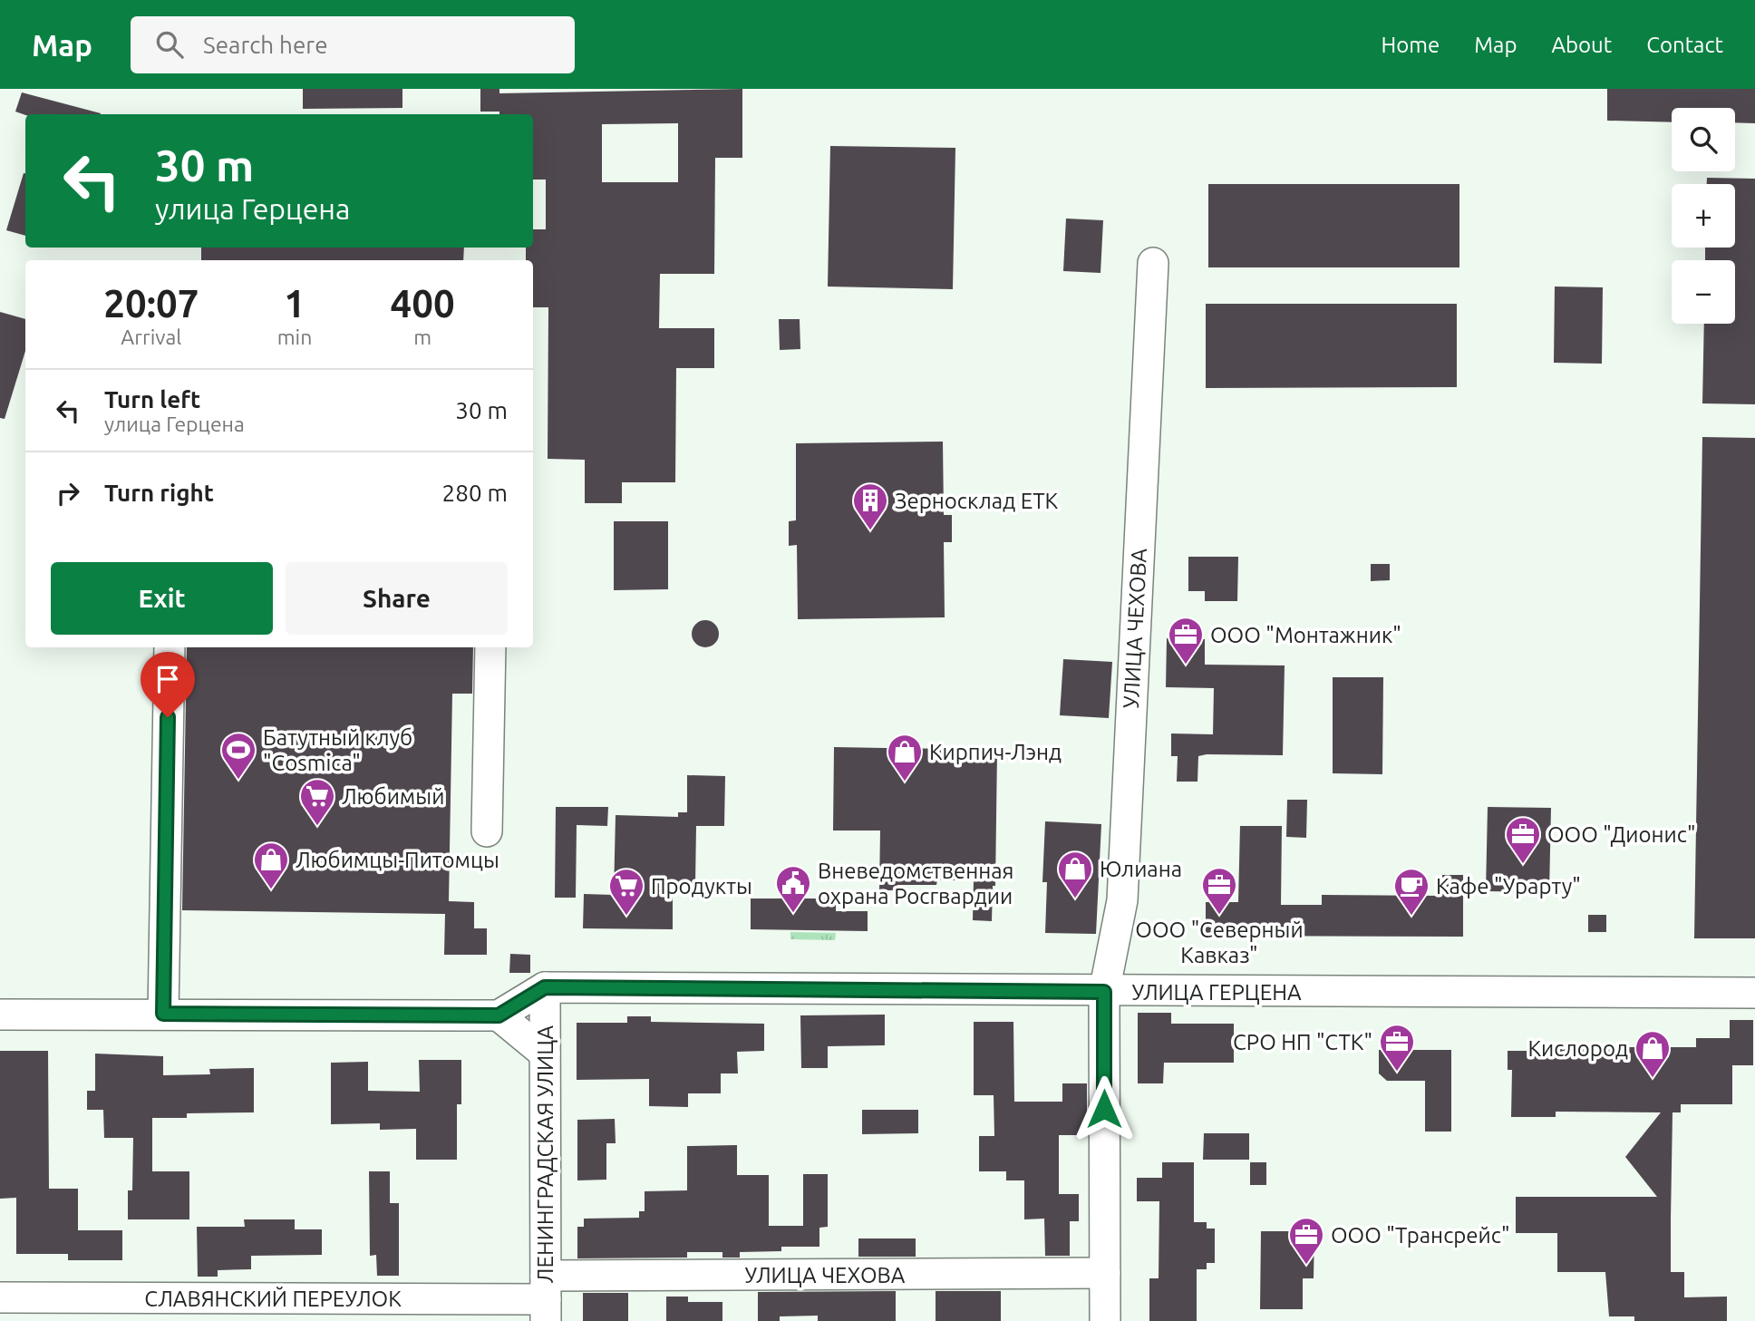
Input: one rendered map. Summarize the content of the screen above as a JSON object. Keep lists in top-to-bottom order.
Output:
{
  "streets": {
    "street": [
      "УЛИЦА ЧЕХОВА",
      "УЛИЦА ГЕРЦЕНА",
      "ЛЕНИНГРАДСКАЯ УЛИЦА",
      "СЛАВЯНСКИЙ ПЕРЕУЛОК"
    ]
  },
  "crossings": [
    ["УЛИЦА ЧЕХОВА", "УЛИЦА ГЕРЦЕНА"],
    ["УЛИЦА ЧЕХОВА", "ЛЕНИНГРАДСКАЯ УЛИЦА"],
    ["УЛИЦА ЧЕХОВА", "СЛАВЯНСКИЙ ПЕРЕУЛОК"],
    ["УЛИЦА ГЕРЦЕНА", "ЛЕНИНГРАДСКАЯ УЛИЦА"],
    ["ЛЕНИНГРАДСКАЯ УЛИЦА", "СЛАВЯНСКИЙ ПЕРЕУЛОК"]
  ],
  "places": {
    "building": ["Зерносклад ЕТК"],
    "office": [
      "ООО \"Монтажник\"",
      "ООО \"Дионис\"",
      "ООО \"Северный Кавказ\"",
      "СРО НП \"СТК\"",
      "ООО \"Трансрейс\""
    ],
    "sports": ["Батутный клуб \"Cosmica\""],
    "shop": [
      "Кирпич-Лэнд",
      "Любимцы-Питомцы",
      "Юлиана",
      "Кислород"
    ],
    "supermarket": ["Любимый", "Продукты"],
    "public building": ["Вневедомственная охрана Росгвардии"],
    "cafe": ["Кафе \"Урарту\""]
  },
  "page": {
    "header": "Map",
    "search": "Search here",
    "nav": [
      "Home",
      "Map",
      "About",
      "Contact"
    ],
    "map_buttons": ["+", "−"],
    "turn": ["30 m", "улица Герцена"],
    "eta": [
      "20:07",
      "Arrival",
      "1",
      "min",
      "400",
      "m"
    ],
    "list": [
      {
        "name": "Turn left",
        "note": "улица Герцена",
        "value": "30 m"
      },
      {
        "name": "Turn right",
        "value": "280 m"
      }
    ],
    "buttons": ["Exit", "Share"]
  }
}
